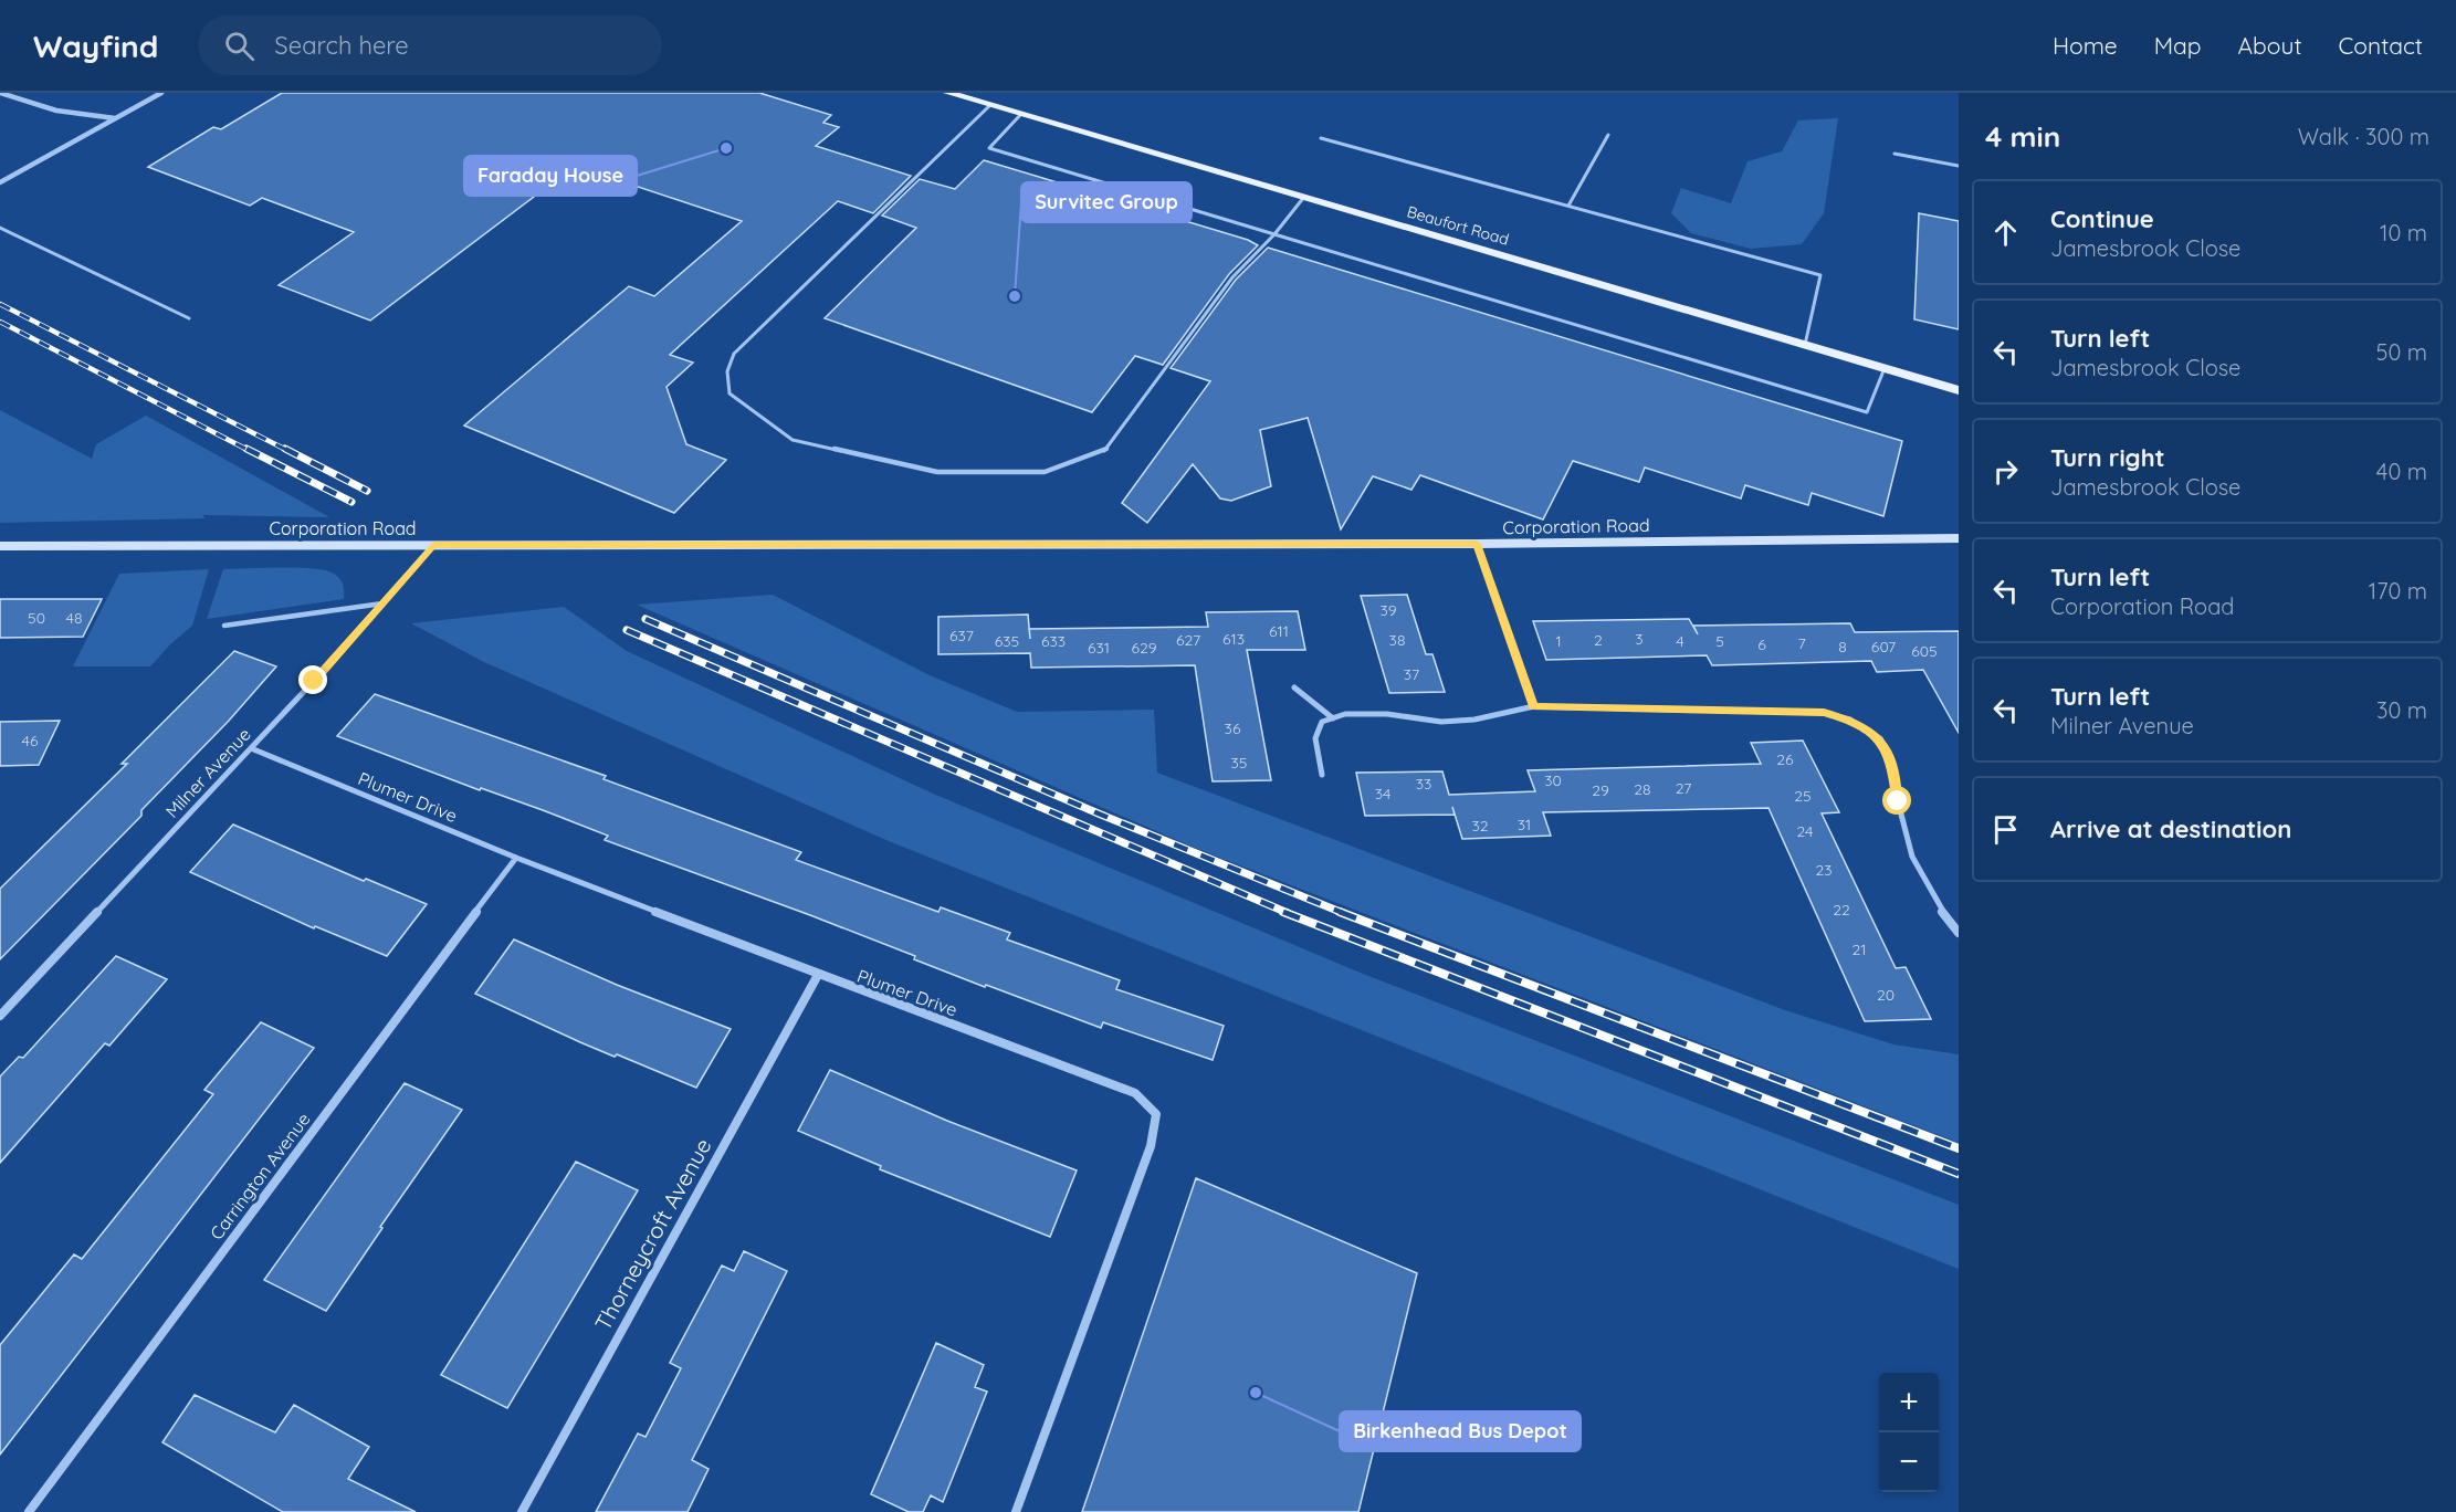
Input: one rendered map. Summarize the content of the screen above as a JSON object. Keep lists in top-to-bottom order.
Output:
{
  "streets": {
    "main road": ["Beaufort Road"],
    "street": [
      "Corporation Road",
      "Milner Avenue",
      "Plumer Drive",
      "Carrington Avenue",
      "Thorneycroft Avenue"
    ]
  },
  "crossings": [
    ["Corporation Road", "Milner Avenue"],
    ["Milner Avenue", "Plumer Drive"],
    ["Plumer Drive", "Carrington Avenue"],
    ["Plumer Drive", "Thorneycroft Avenue"]
  ],
  "places": ["Faraday House", "Survitec Group", "Birkenhead Bus Depot"],
  "house_numbers": [
    "39",
    "50",
    "48",
    "611",
    "637",
    "613",
    "3",
    "627",
    "38",
    "2",
    "635",
    "633",
    "1",
    "4",
    "5",
    "7",
    "6",
    "8",
    "607",
    "631",
    "629",
    "605",
    "37",
    "36",
    "46",
    "26",
    "35",
    "30",
    "33",
    "27",
    "28",
    "29",
    "34",
    "25",
    "31",
    "32",
    "24",
    "23",
    "22",
    "21",
    "20"
  ],
  "page": {
    "header": "Wayfind",
    "search": "Search here",
    "nav": [
      "Home",
      "Map",
      "About",
      "Contact"
    ],
    "heading": ["4 min", "Walk · 300 m"],
    "list": [
      ["Continue", "Jamesbrook Close", "10 m"],
      ["Turn left", "Jamesbrook Close", "50 m"],
      ["Turn right", "Jamesbrook Close", "40 m"],
      ["Turn left", "Corporation Road", "170 m"],
      ["Turn left", "Milner Avenue", "30 m"],
      "Arrive at destination"
    ],
    "map_buttons": ["+", "−"]
  }
}
